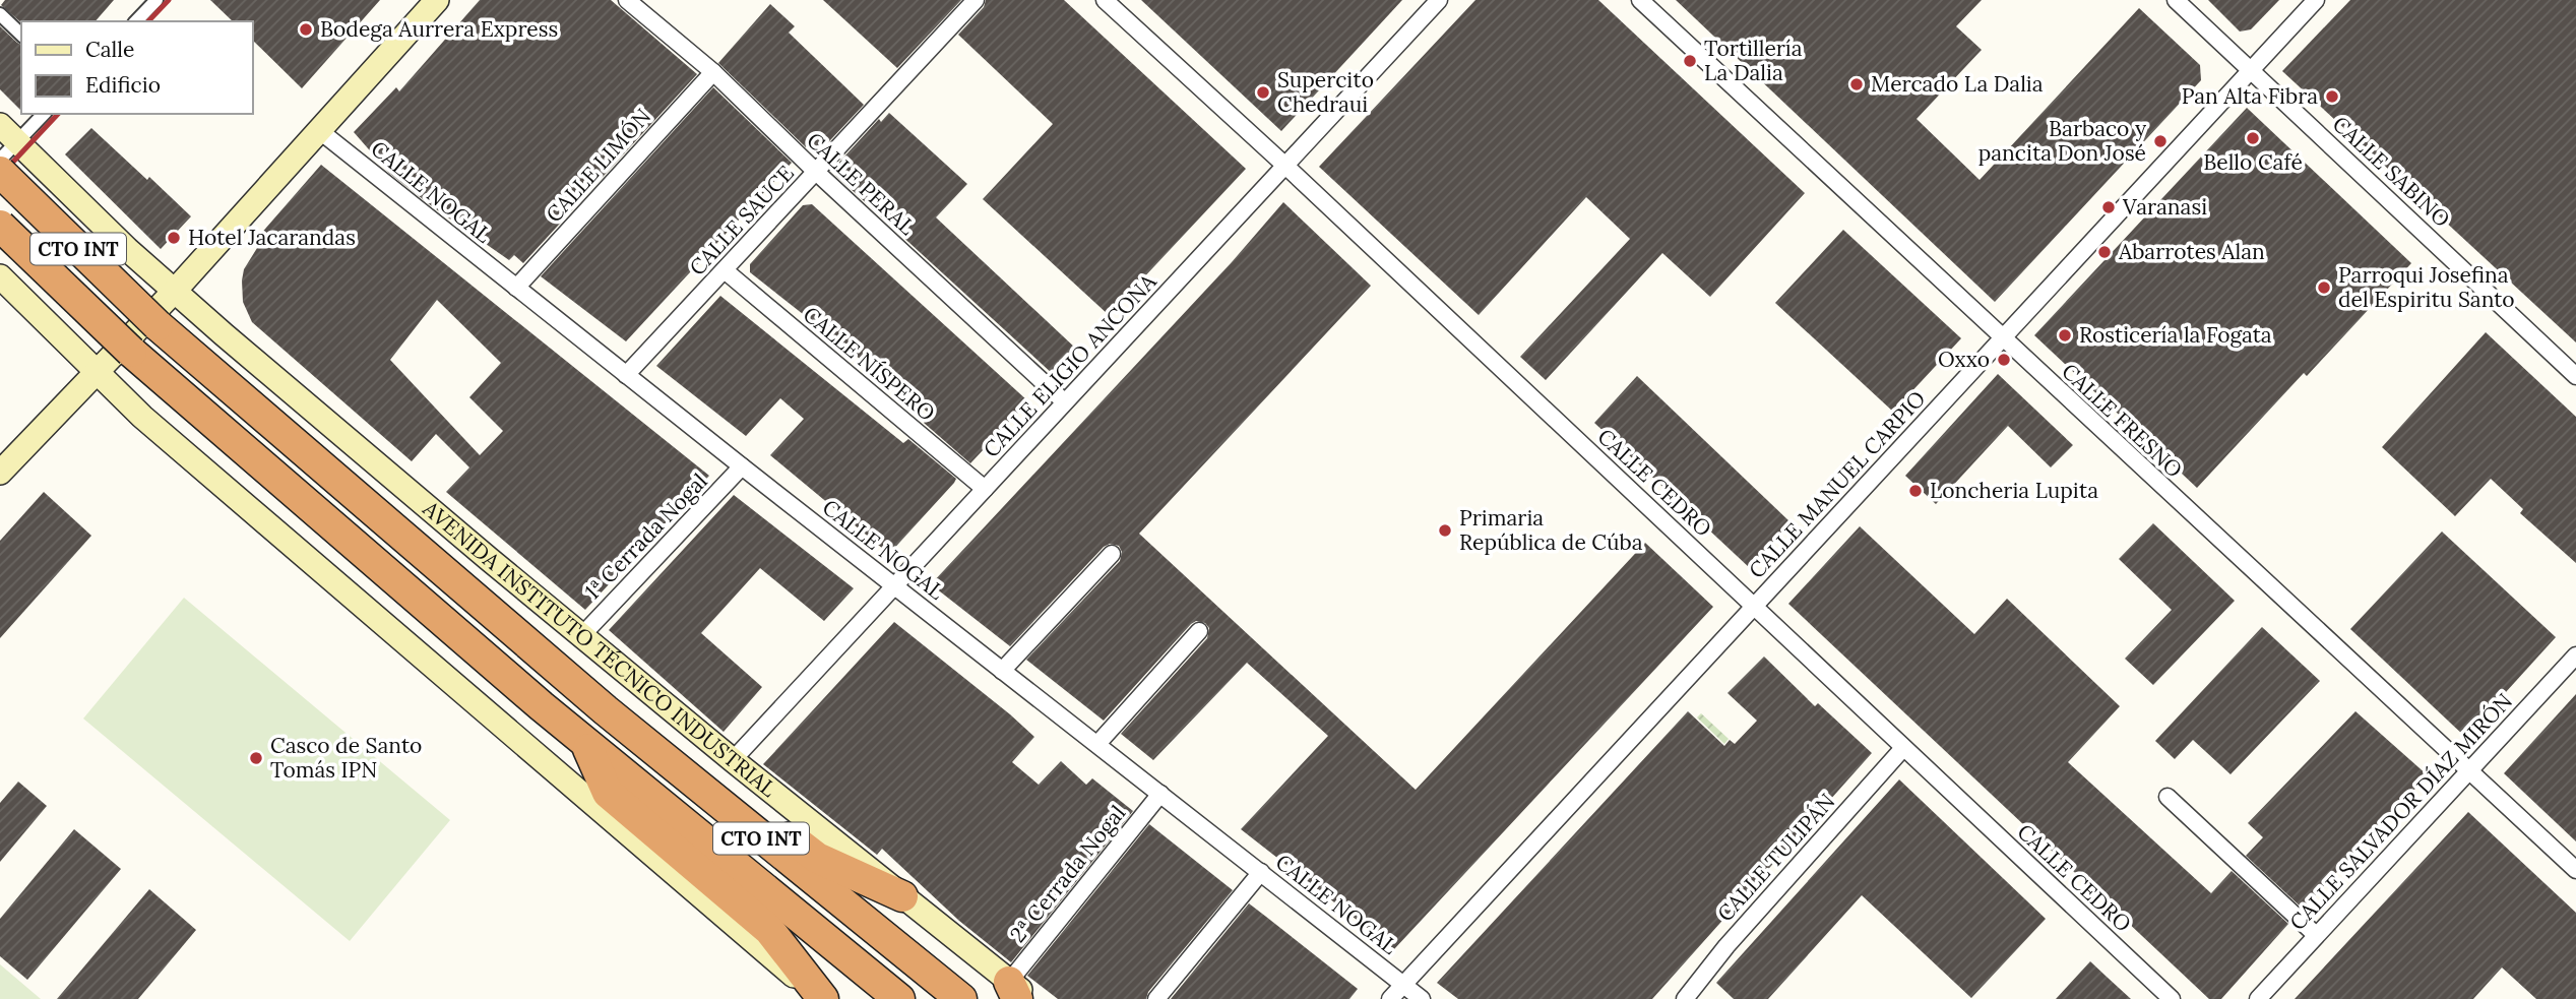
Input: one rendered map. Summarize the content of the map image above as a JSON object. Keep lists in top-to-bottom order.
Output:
{
  "streets": {
    "highway": ["CTO INT"],
    "main road": ["AVENIDA INSTITUTO TÉCNICO INDUSTRIAL"],
    "street": [
      "CALLE LIMÓN",
      "CALLE SABINO",
      "CALLE PERAL",
      "CALLE NOGAL",
      "CALLE SAUCE",
      "CALLE NÍSPERO",
      "CALLE ELIGIO ANCONA",
      "CALLE FRESNO",
      "CALLE CEDRO",
      "CALLE MANUEL CARPIO",
      "1ª Cerrada Nogal",
      "CALLE SALVADOR DÍAZ MIRÓN",
      "CALLE TULIPÁN",
      "2ª Cerrada Nogal"
    ]
  },
  "crossings": [
    ["CALLE LIMÓN", "CALLE PERAL"],
    ["CALLE LIMÓN", "CALLE NOGAL"],
    ["CALLE SABINO", "CALLE MANUEL CARPIO"],
    ["CALLE PERAL", "CALLE SAUCE"],
    ["CALLE PERAL", "CALLE ELIGIO ANCONA"],
    ["CALLE NOGAL", "CALLE SAUCE"],
    ["CALLE NOGAL", "CALLE ELIGIO ANCONA"],
    ["CALLE NOGAL", "CALLE MANUEL CARPIO"],
    ["CALLE NOGAL", "1ª Cerrada Nogal"],
    ["CALLE NOGAL", "2ª Cerrada Nogal"],
    ["CALLE SAUCE", "CALLE NÍSPERO"],
    ["CTO INT", "AVENIDA INSTITUTO TÉCNICO INDUSTRIAL"],
    ["CALLE NÍSPERO", "CALLE ELIGIO ANCONA"],
    ["CALLE ELIGIO ANCONA", "CALLE CEDRO"],
    ["CALLE ELIGIO ANCONA", "AVENIDA INSTITUTO TÉCNICO INDUSTRIAL"],
    ["CALLE FRESNO", "CALLE MANUEL CARPIO"],
    ["CALLE FRESNO", "CALLE SALVADOR DÍAZ MIRÓN"],
    ["CALLE CEDRO", "CALLE MANUEL CARPIO"],
    ["CALLE CEDRO", "CALLE TULIPÁN"],
    ["1ª Cerrada Nogal", "AVENIDA INSTITUTO TÉCNICO INDUSTRIAL"],
    ["AVENIDA INSTITUTO TÉCNICO INDUSTRIAL", "2ª Cerrada Nogal"]
  ],
  "places": [
    "Bodega Aurrera Express",
    "Tortillería La Dalia",
    "Mercado La Dalia",
    "Supercito Chedraui",
    "Pan Alta Fibra",
    "Bello Café",
    "Barbaco y pancita Don José",
    "Varanasi",
    "Hotel Jacarandas",
    "Abarrotes Alan",
    "Parroqui Josefina del Espiritu Santo",
    "Rosticería la Fogata",
    "Oxxo",
    "Loncheria Lupita",
    "Primaria República de Cúba",
    "Casco de Santo Tomás IPN"
  ],
  "legend": ["Calle", "Edificio"]
}
